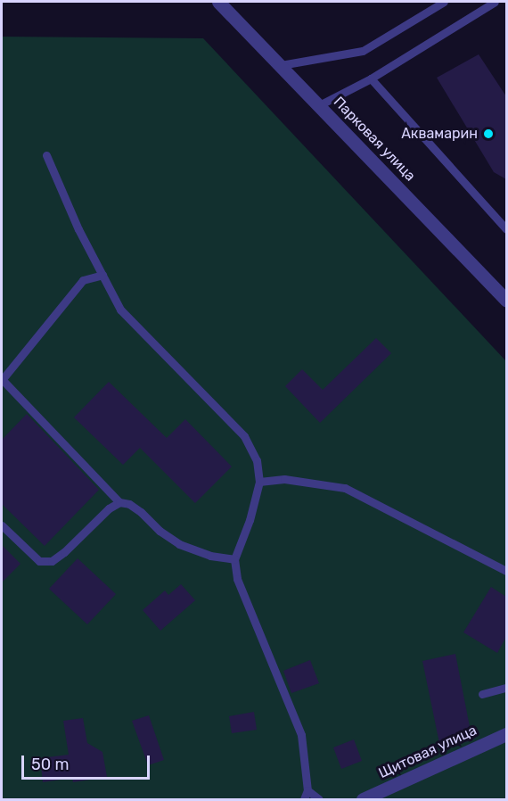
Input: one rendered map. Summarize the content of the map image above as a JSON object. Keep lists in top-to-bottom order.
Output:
{
  "streets": {
    "street": ["Парковая улица", "Щитовая улица"]
  },
  "places": ["Аквамарин"],
  "scale_bar": "50 m"
}
